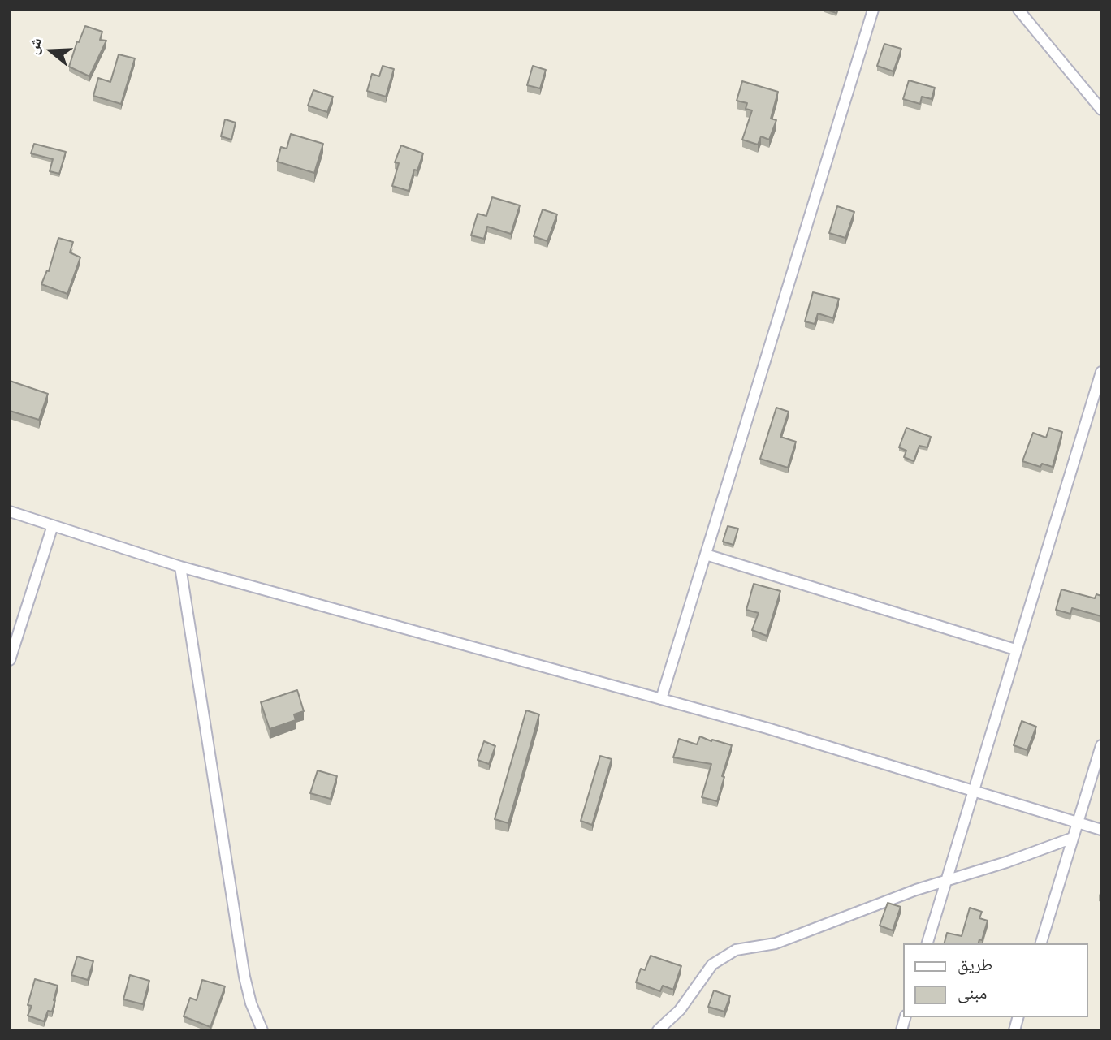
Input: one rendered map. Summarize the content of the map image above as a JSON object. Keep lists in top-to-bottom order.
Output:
{
  "legend": ["طريق", "مبنى"],
  "north": "left"
}
